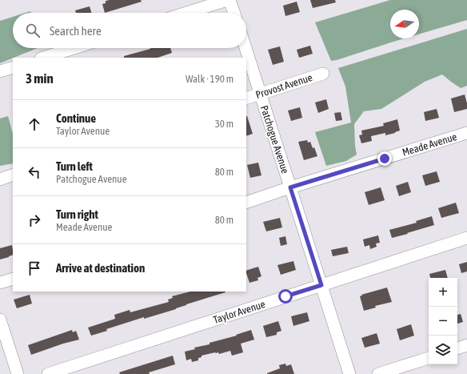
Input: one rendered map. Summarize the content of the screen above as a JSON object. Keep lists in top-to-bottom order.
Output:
{
  "streets": {
    "street": [
      "Provost Avenue",
      "Patchogue Avenue",
      "Meade Avenue",
      "Taylor Avenue"
    ]
  },
  "crossings": [
    ["Provost Avenue", "Patchogue Avenue"],
    ["Patchogue Avenue", "Meade Avenue"],
    ["Patchogue Avenue", "Taylor Avenue"]
  ],
  "north": "left",
  "page": {
    "search": "Search here",
    "heading": ["3 min", "Walk · 190 m"],
    "list": [
      ["Continue", "Taylor Avenue", "30 m"],
      ["Turn left", "Patchogue Avenue", "80 m"],
      ["Turn right", "Meade Avenue", "80 m"],
      "Arrive at destination"
    ],
    "map_buttons": ["+", "−"]
  }
}
